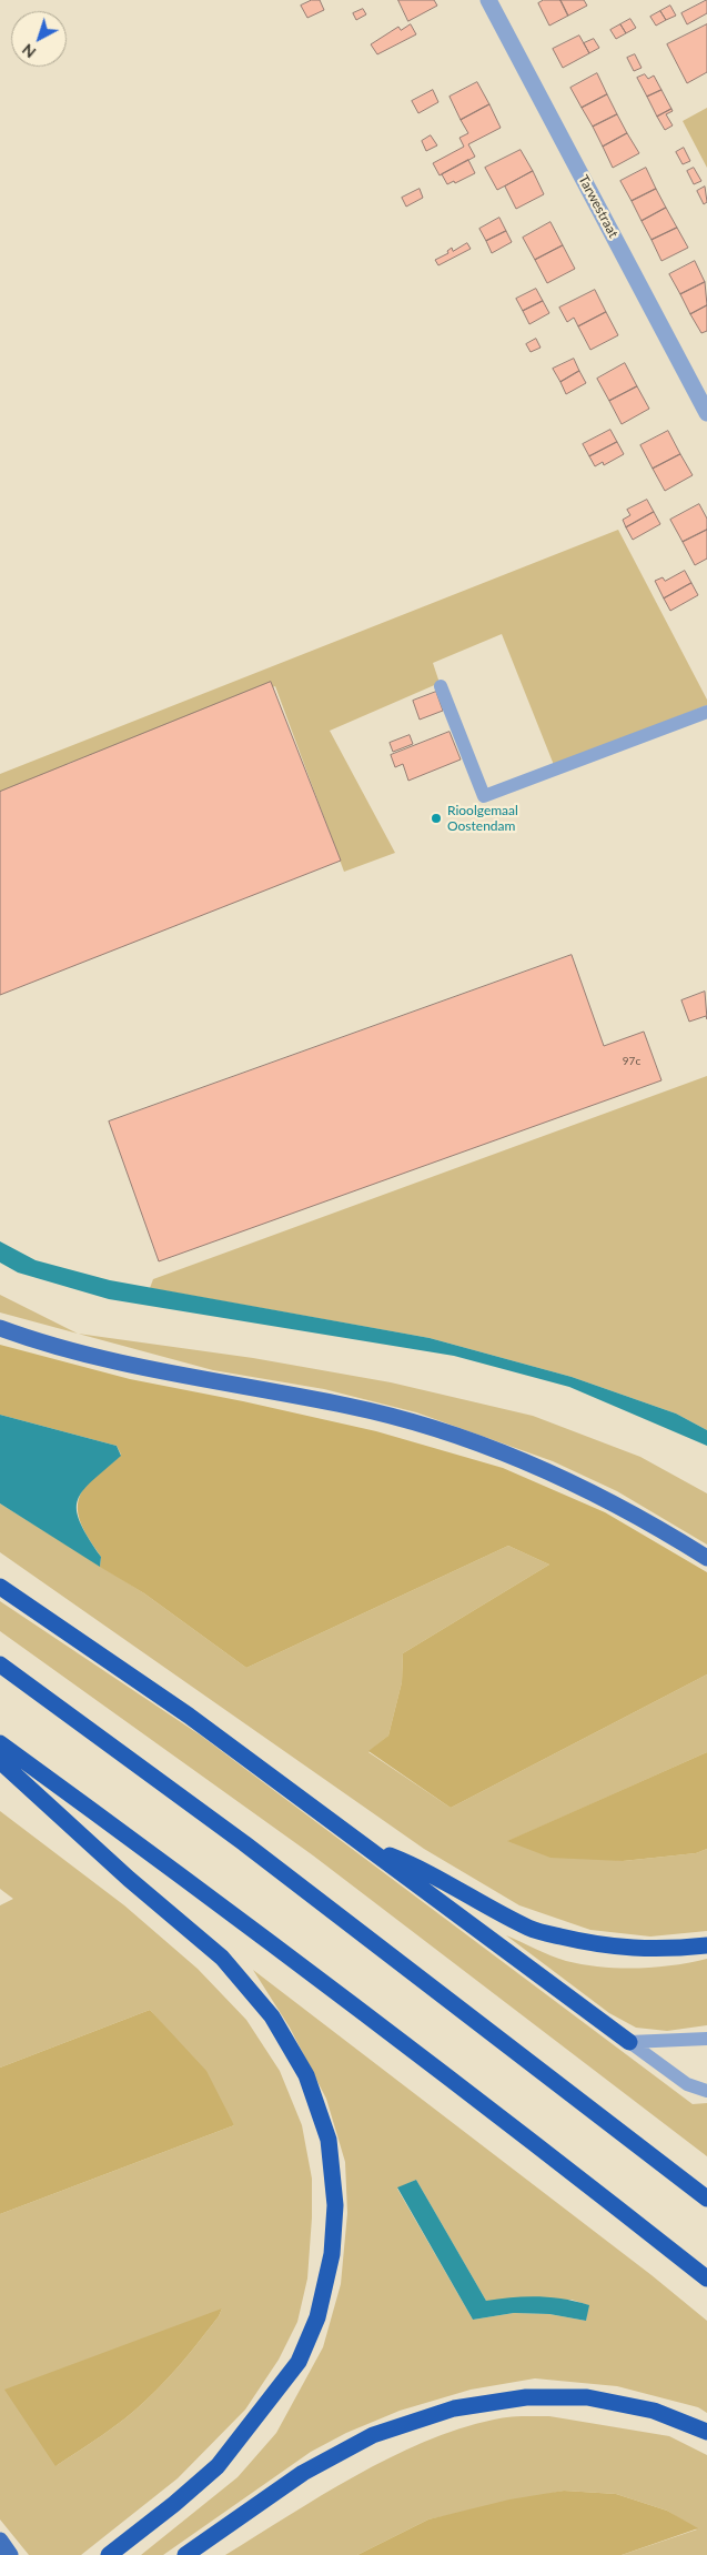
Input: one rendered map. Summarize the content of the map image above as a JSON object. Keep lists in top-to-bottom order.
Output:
{
  "streets": {
    "street": ["Tarwestraat"]
  },
  "places": ["Rioolgemaal Oostendam"],
  "house_numbers": ["97c"],
  "north": "bottom left"
}
